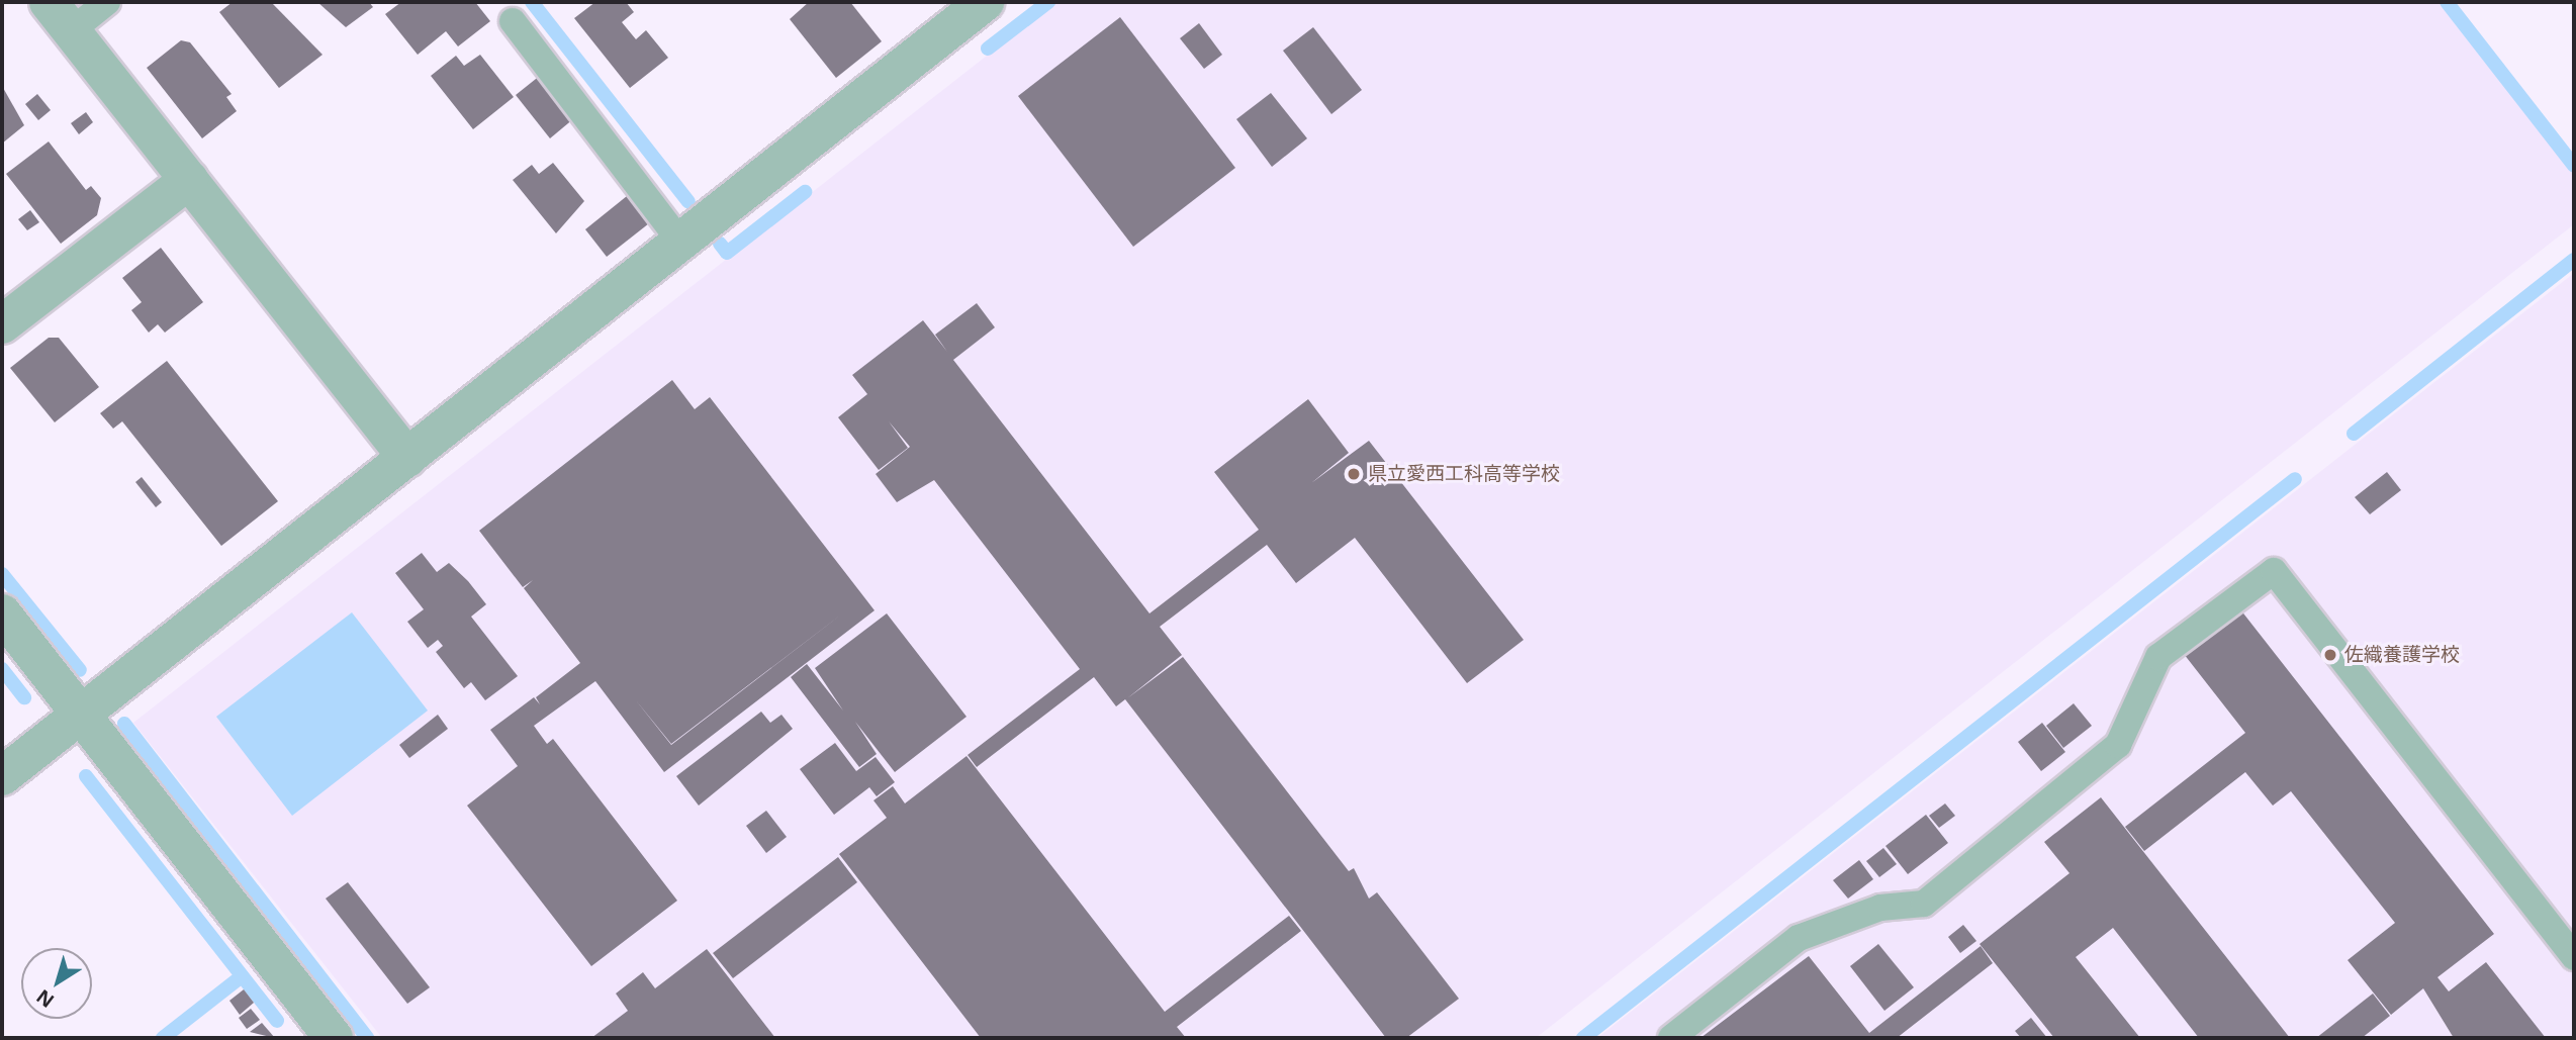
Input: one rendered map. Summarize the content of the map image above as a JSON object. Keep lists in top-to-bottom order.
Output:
{
  "places": ["県立愛西工科高等学校", "佐織養護学校"],
  "north": "bottom left"
}
